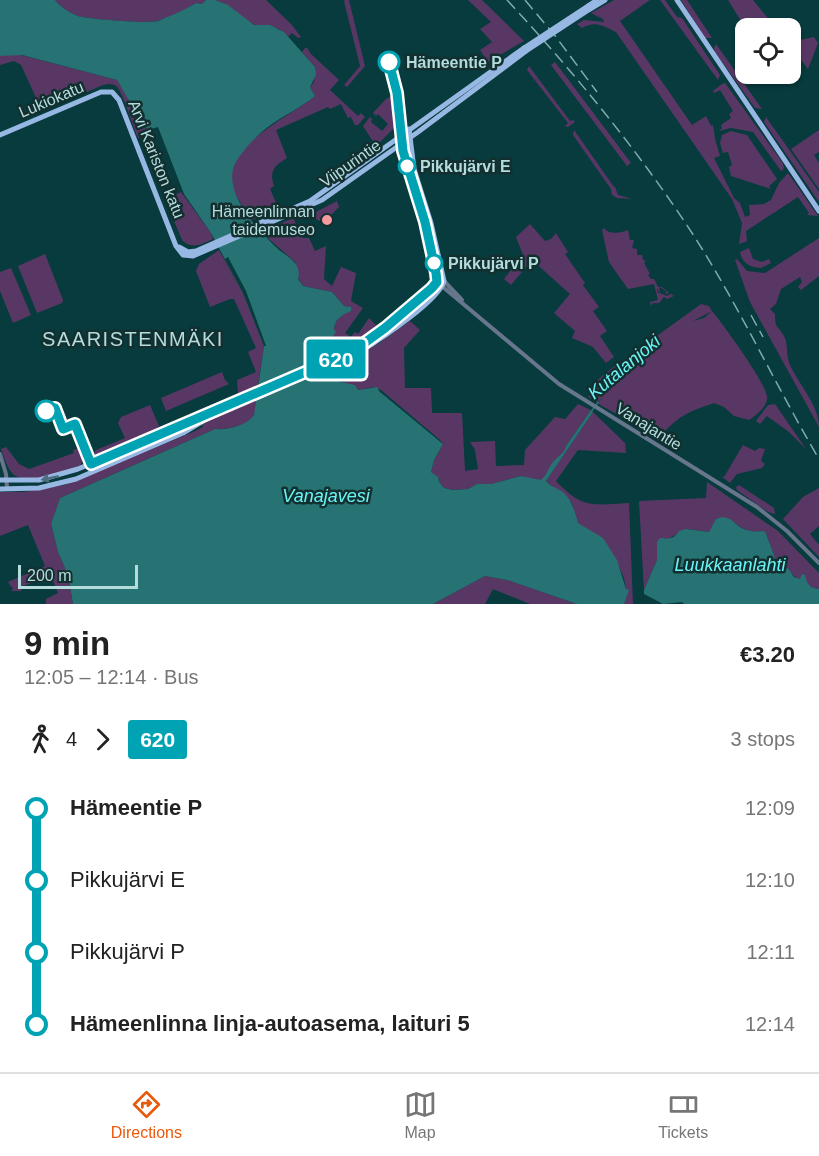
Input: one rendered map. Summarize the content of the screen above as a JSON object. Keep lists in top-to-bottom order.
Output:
{
  "streets": {
    "main road": ["Lukiokatu", "Arvi Kariston katu", "Viipurintie"],
    "street": ["Vanajantie"]
  },
  "crossings": [
    ["Lukiokatu", "Arvi Kariston katu"],
    ["Arvi Kariston katu", "Viipurintie"]
  ],
  "districts": ["SAARISTENMÄKI"],
  "water": ["Kutalanjoki", "Vanajavesi", "Luukkaanlahti"],
  "places": [
    "Hämeentie P",
    "Pikkujärvi E",
    "Hämeenlinnan taidemuseo",
    "Pikkujärvi P"
  ],
  "lines": ["bus line 620"],
  "scale_bar": "200 m",
  "page": {
    "on_map": "620",
    "scale": "200 m",
    "heading": ["9 min", "12:05 – 12:14 · Bus", "€3.20"],
    "legs": ["4", "620", "3 stops"],
    "list": [
      {
        "name": "Hämeentie P",
        "value": "12:09"
      },
      {
        "name": "Pikkujärvi E",
        "value": "12:10"
      },
      {
        "name": "Pikkujärvi P",
        "value": "12:11"
      },
      {
        "name": "Hämeenlinna linja-autoasema, laituri 5",
        "value": "12:14"
      }
    ],
    "tabs": ["Directions", "Map", "Tickets"]
  }
}
